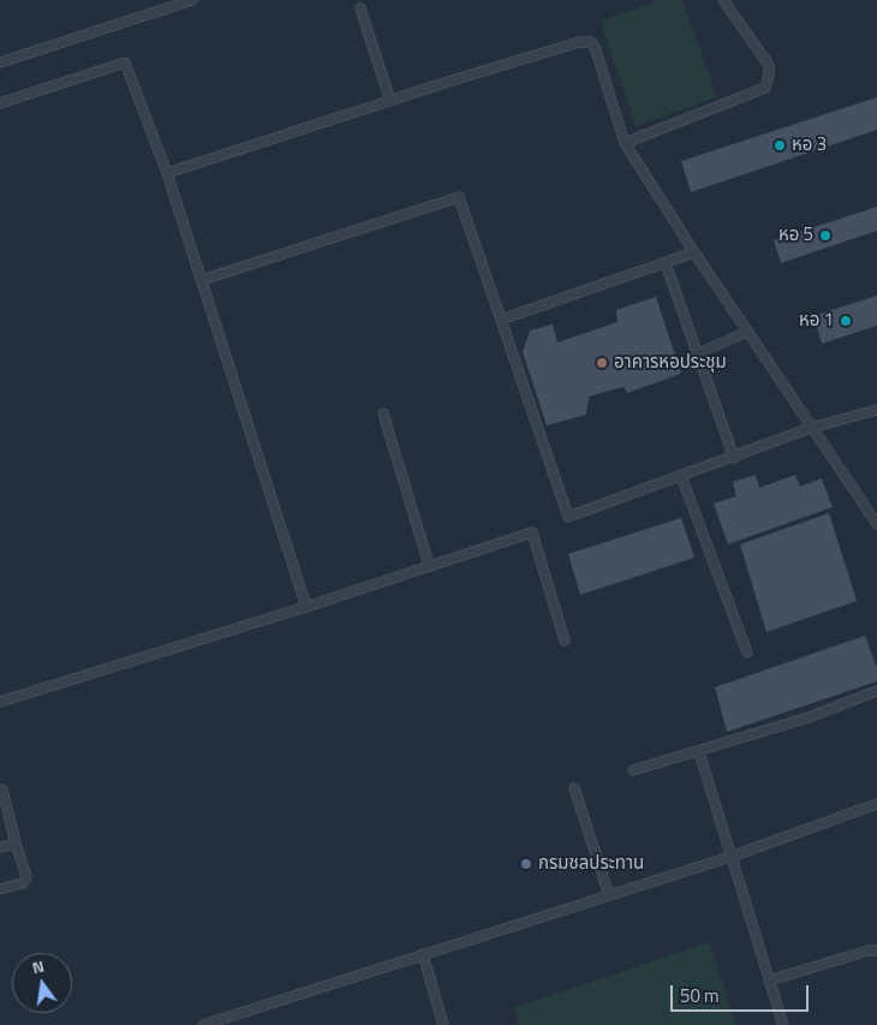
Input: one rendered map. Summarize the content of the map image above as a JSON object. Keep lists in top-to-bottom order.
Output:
{
  "places": [
    "หอ 3",
    "หอ 5",
    "หอ 1",
    "อาคารหอประชุม",
    "กรมชลประทาน"
  ],
  "scale_bar": "50 m",
  "north": "top"
}
